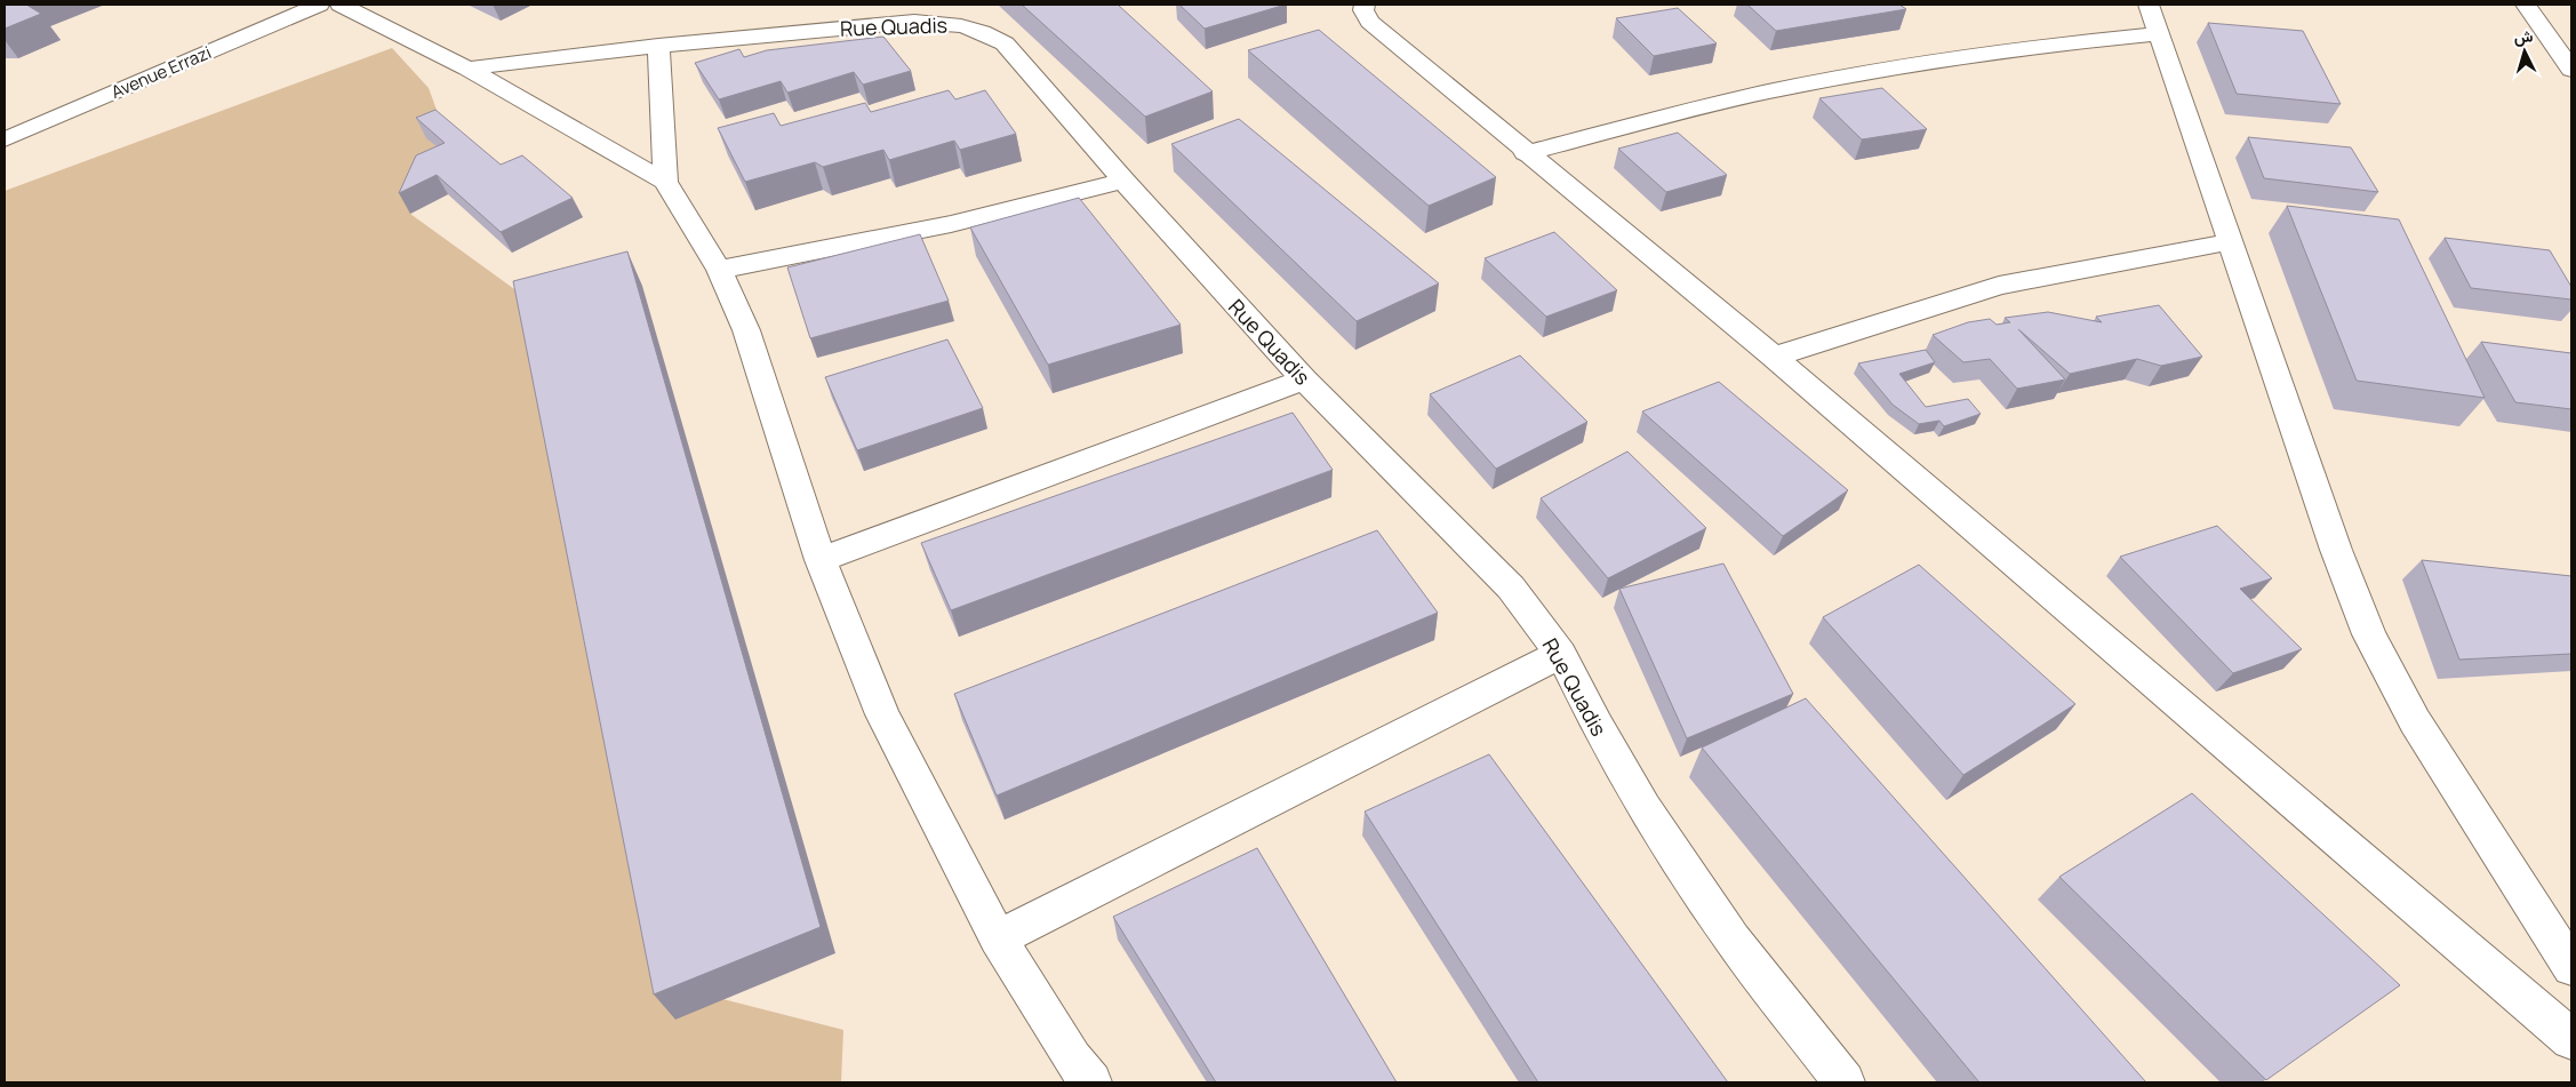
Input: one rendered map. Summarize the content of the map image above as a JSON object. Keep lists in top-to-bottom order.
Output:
{
  "streets": {
    "street": ["Rue Quadis", "Avenue Errazi"]
  },
  "north": "top"
}
